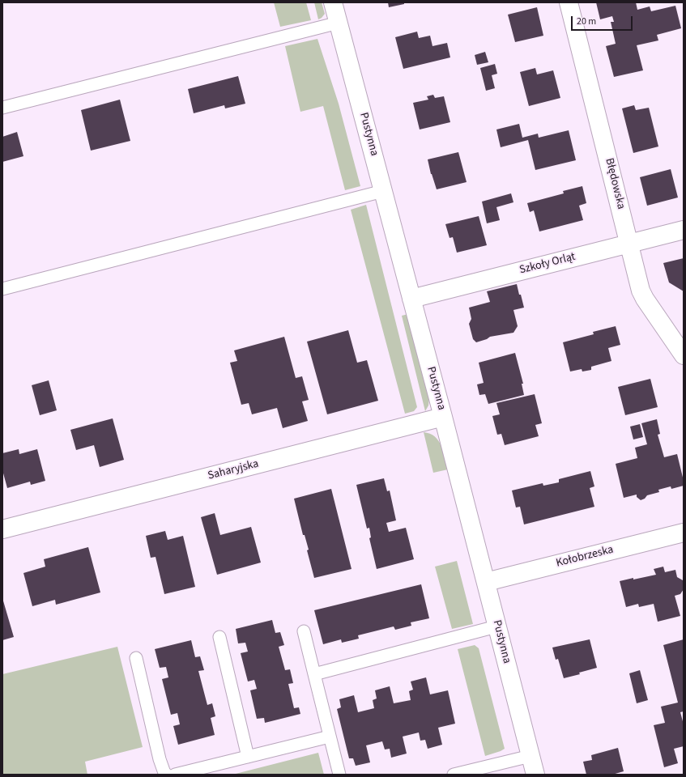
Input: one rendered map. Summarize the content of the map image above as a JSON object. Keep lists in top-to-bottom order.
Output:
{
  "streets": {
    "street": [
      "Pustynna",
      "Błędowska",
      "Szkoły Orląt",
      "Saharyjska",
      "Kołobrzeska"
    ]
  },
  "crossings": [
    ["Pustynna", "Szkoły Orląt"],
    ["Pustynna", "Saharyjska"],
    ["Pustynna", "Kołobrzeska"],
    ["Błędowska", "Szkoły Orląt"]
  ],
  "scale_bar": "20 m"
}
